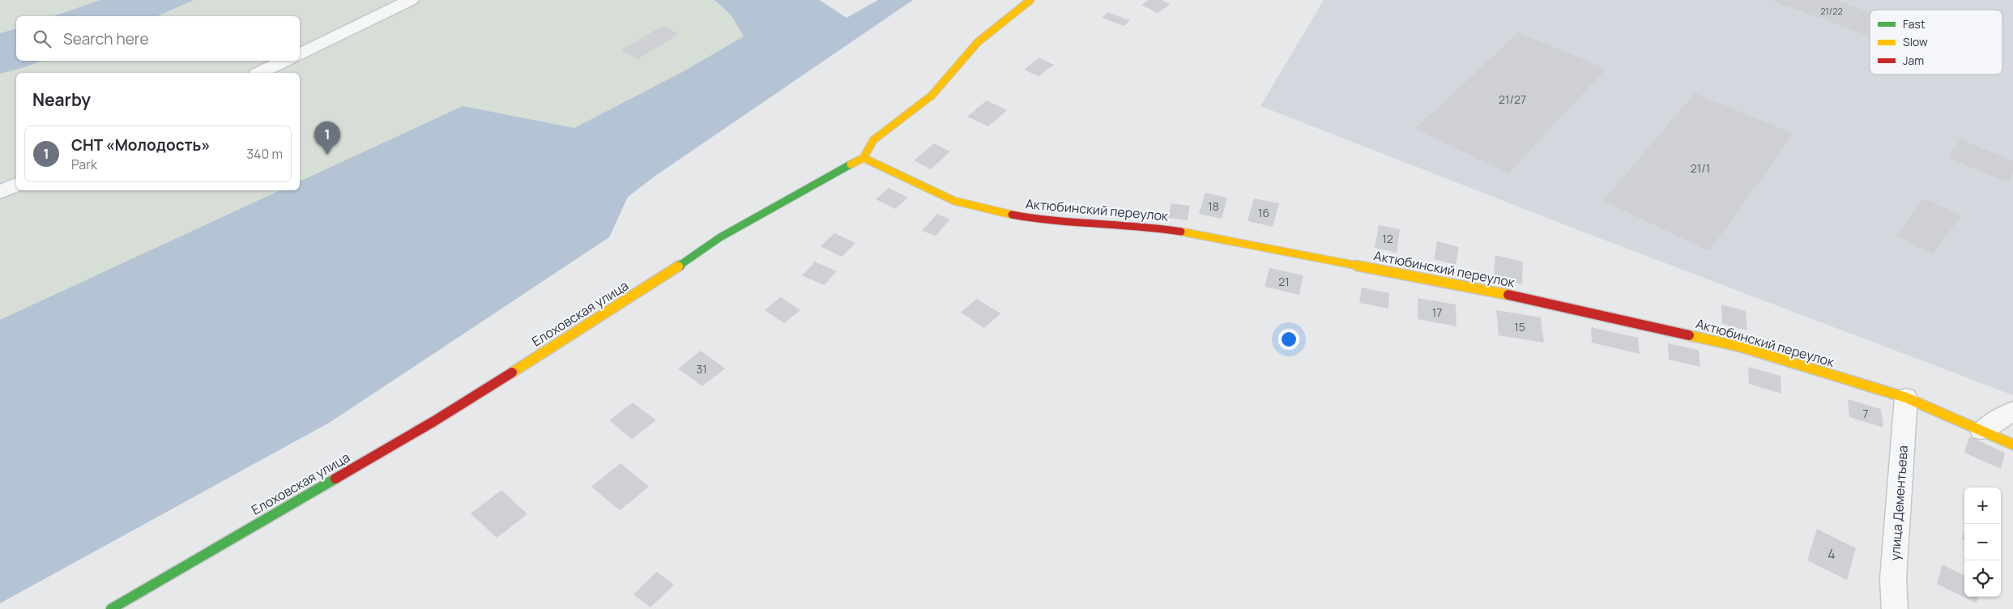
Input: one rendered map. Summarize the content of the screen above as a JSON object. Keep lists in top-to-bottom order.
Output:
{
  "streets": {
    "street": ["Актюбинский переулок", "Елоховская улица", "улица Дементьева"]
  },
  "crossings": [
    ["Актюбинский переулок", "Елоховская улица"],
    ["Актюбинский переулок", "улица Дементьева"]
  ],
  "house_numbers": [
    "21/22",
    "21/27",
    "21/1",
    "18",
    "16",
    "12",
    "21",
    "17",
    "15",
    "31",
    "7",
    "4"
  ],
  "legend": ["Fast", "Slow", "Jam"],
  "page": {
    "search": "Search here",
    "heading": "Nearby",
    "pins": "1",
    "list": [
      {
        "mark": "1",
        "name": "СНТ «Молодость»",
        "note": "Park",
        "value": "340 m"
      }
    ],
    "map_buttons": ["+", "−"]
  }
}
